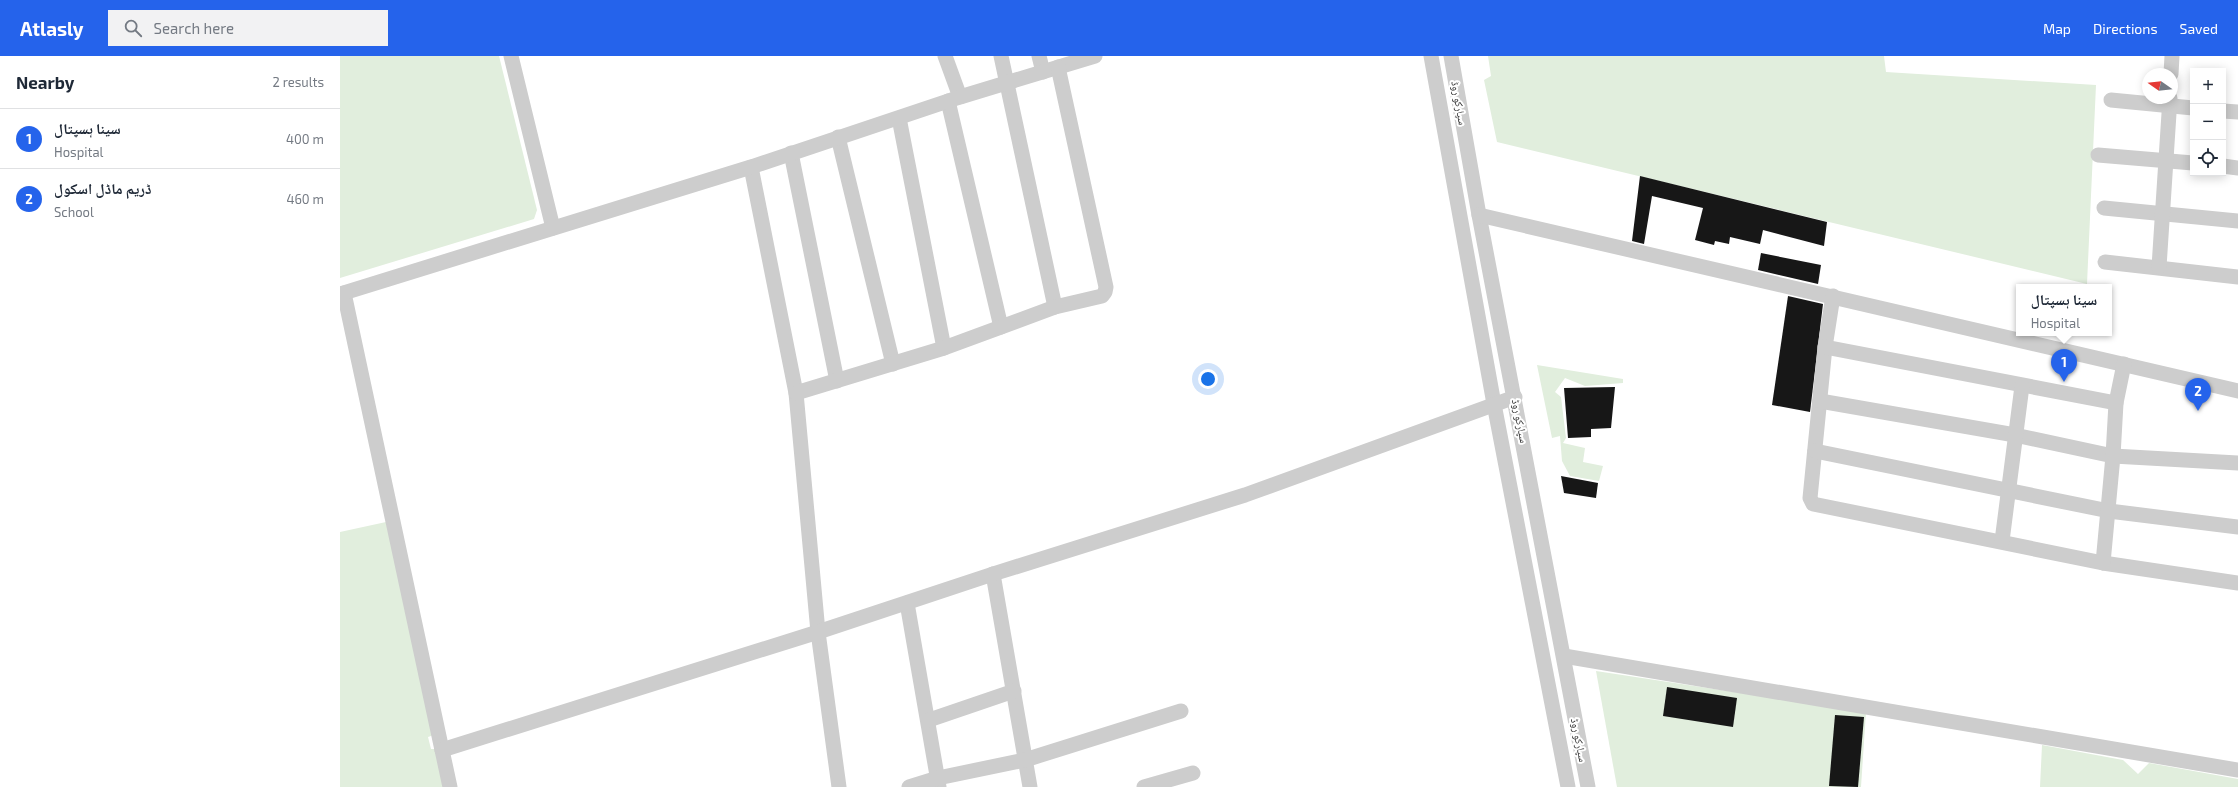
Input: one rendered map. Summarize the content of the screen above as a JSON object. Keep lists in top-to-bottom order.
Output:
{
  "streets": {
    "street": ["سپارکو روڈ"]
  },
  "north": "left",
  "page": {
    "header": "Atlasly",
    "search": "Search here",
    "nav": ["Map", "Directions", "Saved"],
    "heading": ["Nearby", "2 results"],
    "map_buttons": ["+", "−"],
    "list": [
      {
        "mark": "1",
        "name": "سینا ہسپتال",
        "note": "Hospital",
        "value": "400 m"
      },
      {
        "mark": "2",
        "name": "ڈریم ماڈل اسکول",
        "note": "School",
        "value": "460 m"
      }
    ],
    "popup": ["سینا ہسپتال", "Hospital"],
    "pins": ["1", "2"]
  }
}
